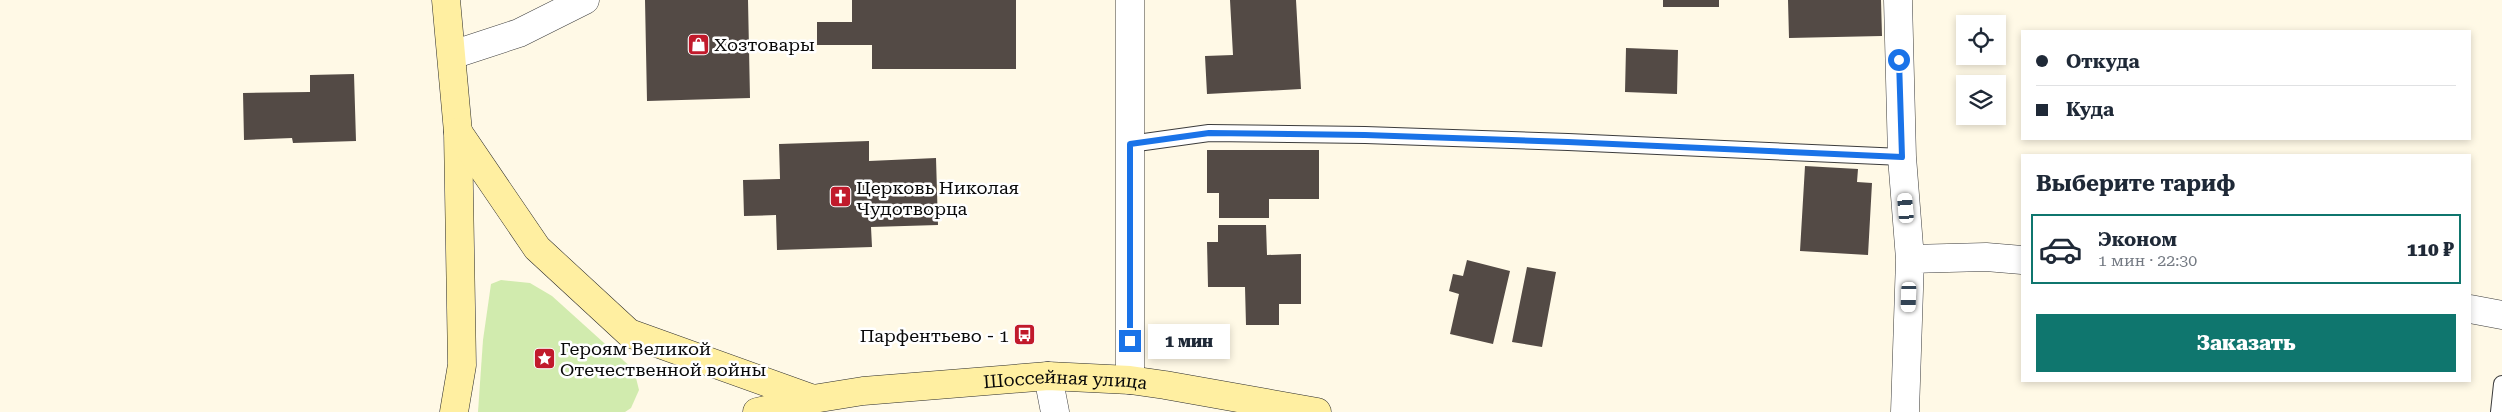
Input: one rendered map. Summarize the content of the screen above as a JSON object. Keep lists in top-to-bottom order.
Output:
{
  "streets": {
    "street": ["Шоссейная улица"]
  },
  "places": {
    "shop": ["Хозтовары"],
    "church": ["Церковь Николая Чудотворца"],
    "bus stop": ["Парфентьево - 1"],
    "place": ["Героям Великой Отечественной войны"]
  },
  "page": {
    "banner": ["Откуда", "Куда"],
    "heading": "Выберите тариф",
    "list": [
      {
        "name": "Эконом",
        "note": "1 мин · 22:30",
        "value": "110 ₽"
      }
    ],
    "buttons": "Заказать",
    "bubble": "1 мин"
  }
}
